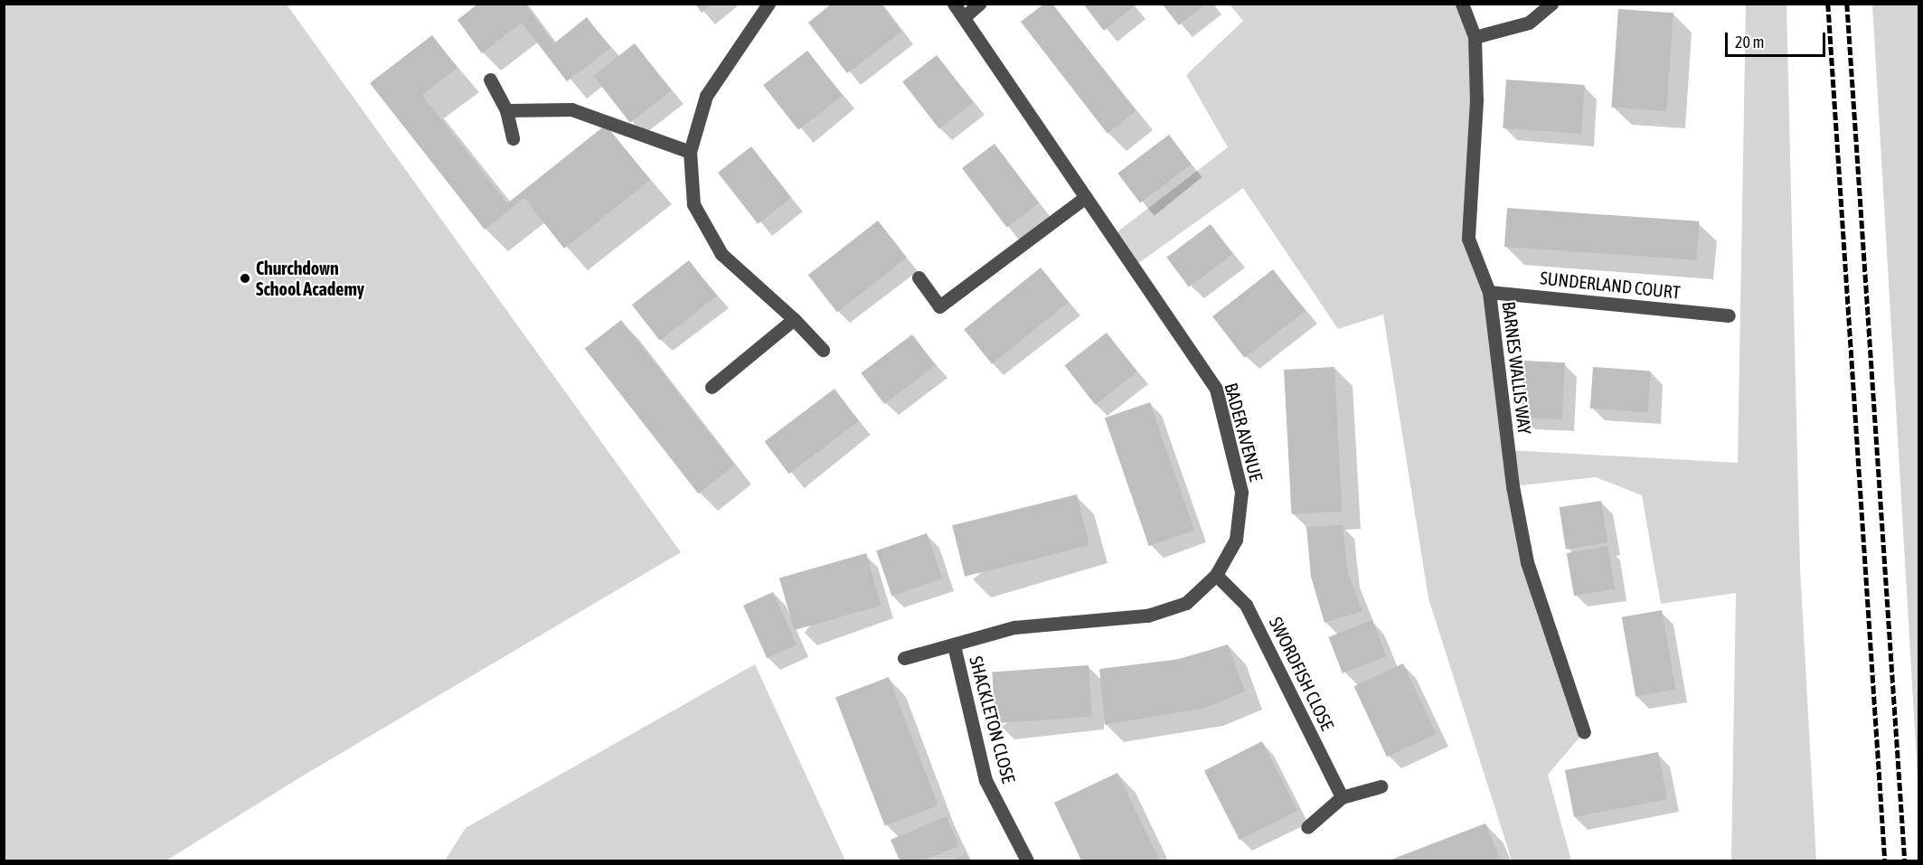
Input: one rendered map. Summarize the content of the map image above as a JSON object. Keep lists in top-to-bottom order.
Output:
{
  "streets": {
    "street": [
      "SUNDERLAND COURT",
      "BARNES WALLIS WAY",
      "BADER AVENUE",
      "SWORDFISH CLOSE",
      "SHACKLETON CLOSE"
    ]
  },
  "crossings": [
    ["SUNDERLAND COURT", "BARNES WALLIS WAY"],
    ["BADER AVENUE", "SWORDFISH CLOSE"],
    ["BADER AVENUE", "SHACKLETON CLOSE"]
  ],
  "places": ["Churchdown School Academy"],
  "scale_bar": "20 m"
}
